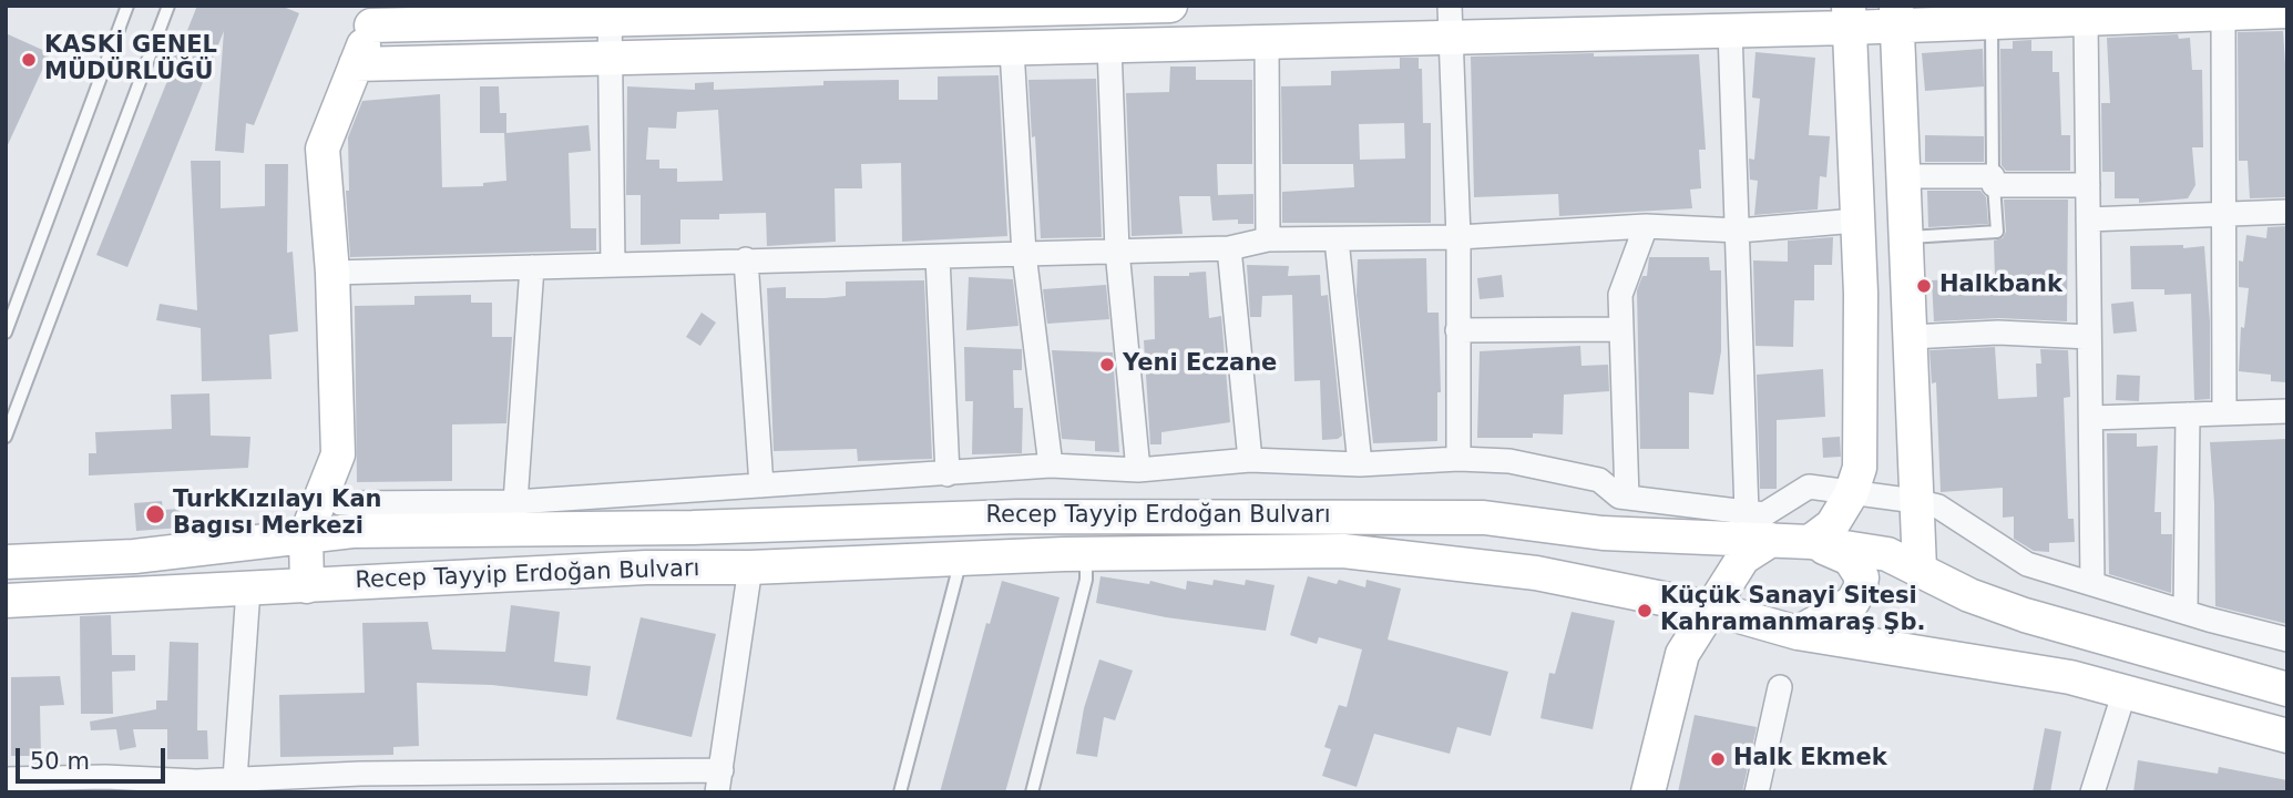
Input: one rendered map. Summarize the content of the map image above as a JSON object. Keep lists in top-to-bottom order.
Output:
{
  "streets": {
    "main road": ["Recep Tayyip Erdoğan Bulvarı"]
  },
  "places": [
    "KASKİ GENEL MÜDÜRLÜĞÜ",
    "Halkbank",
    "Yeni Eczane",
    "TurkKızılayı Kan Bagısı Merkezi",
    "Küçük Sanayi Sitesi Kahramanmaraş Şb.",
    "Halk Ekmek"
  ],
  "scale_bar": "50 m"
}
